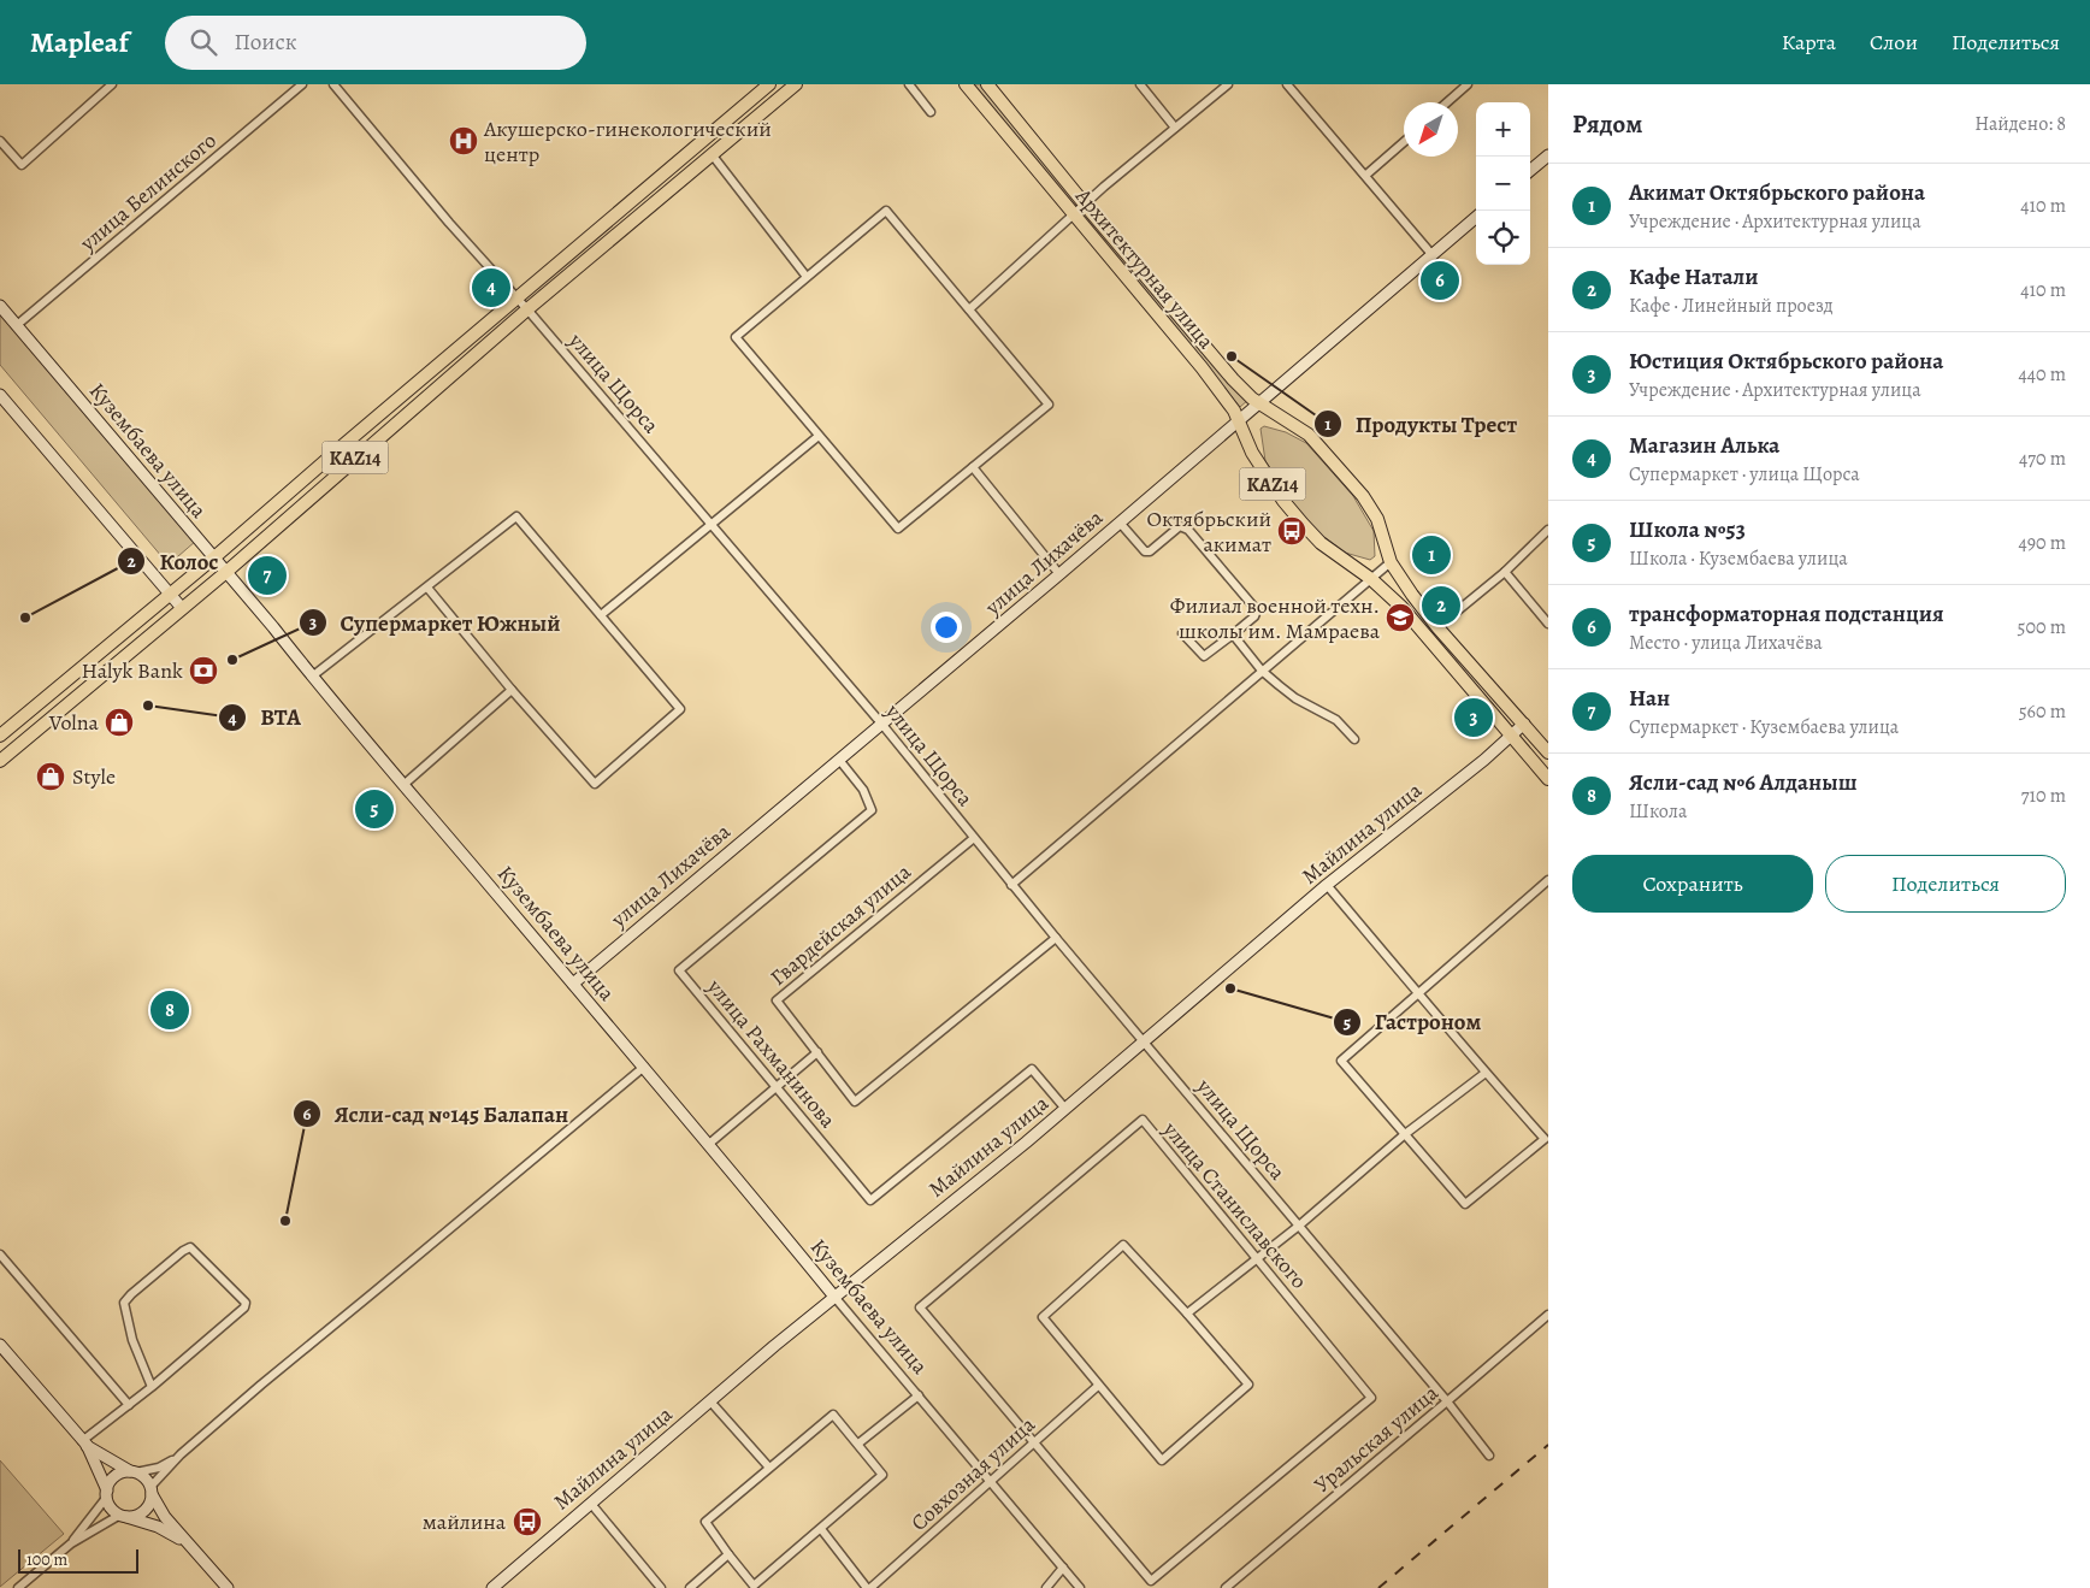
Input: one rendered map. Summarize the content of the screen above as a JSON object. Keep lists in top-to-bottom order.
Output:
{
  "streets": {
    "main road": ["Архитектурная улица", "KAZ14"],
    "street": [
      "улица Белинского",
      "улица Щорса",
      "Кузембаева улица",
      "улица Лихачёва",
      "Майлина улица",
      "Гвардейская улица",
      "улица Рахманинова",
      "улица Станиславского",
      "Уральская улица",
      "Совхозная улица"
    ]
  },
  "crossings": [
    ["улица Белинского", "Кузембаева улица"],
    ["Архитектурная улица", "улица Лихачёва"],
    ["Архитектурная улица", "Майлина улица"],
    ["улица Щорса", "KAZ14"],
    ["улица Щорса", "улица Лихачёва"],
    ["улица Щорса", "Майлина улица"],
    ["улица Щорса", "Гвардейская улица"],
    ["улица Щорса", "Уральская улица"],
    ["Кузембаева улица", "KAZ14"],
    ["Кузембаева улица", "улица Лихачёва"],
    ["Кузембаева улица", "Майлина улица"],
    ["Кузембаева улица", "Совхозная улица"],
    ["улица Лихачёва", "улица Рахманинова"],
    ["Майлина улица", "улица Рахманинова"],
    ["улица Станиславского", "Совхозная улица"]
  ],
  "places": {
    "hospital": ["Акушерско-гинекологический центр"],
    "other": [
      "Продукты Трест",
      "Колос",
      "Супермаркет Южный",
      "BTA",
      "Гастроном",
      "Ясли-сад №145 Балапан"
    ],
    "bus stop": ["Октябрьский акимат", "майлина"],
    "school or university": ["Филиал военной техн. школы им. Мамраева"],
    "bank": ["Halyk Bank"],
    "shop": ["Volna", "Style"]
  },
  "scale_bar": "100 m",
  "north": "bottom left",
  "page": {
    "header": "Mapleaf",
    "search": "Поиск",
    "nav": ["Карта", "Слои", "Поделиться"],
    "heading": ["Рядом", "Найдено: 8"],
    "map_buttons": ["+", "−"],
    "list": [
      {
        "mark": "1",
        "name": "Акимат Октябрьского района",
        "note": "Учреждение · Архитектурная улица",
        "value": "410 m"
      },
      {
        "mark": "2",
        "name": "Кафе Натали",
        "note": "Кафе · Линейный проезд",
        "value": "410 m"
      },
      {
        "mark": "3",
        "name": "Юстиция Октябрьского района",
        "note": "Учреждение · Архитектурная улица",
        "value": "440 m"
      },
      {
        "mark": "4",
        "name": "Магазин Алька",
        "note": "Супермаркет · улица Щорса",
        "value": "470 m"
      },
      {
        "mark": "5",
        "name": "Школа №53",
        "note": "Школа · Кузембаева улица",
        "value": "490 m"
      },
      {
        "mark": "6",
        "name": "трансформаторная подстанция",
        "note": "Место · улица Лихачёва",
        "value": "500 m"
      },
      {
        "mark": "7",
        "name": "Нан",
        "note": "Супермаркет · Кузембаева улица",
        "value": "560 m"
      },
      {
        "mark": "8",
        "name": "Ясли-сад №6 Алданыш",
        "note": "Школа",
        "value": "710 m"
      }
    ],
    "pins": [
      "6",
      "4",
      "1",
      "7",
      "2",
      "3",
      "5",
      "8"
    ],
    "buttons": ["Сохранить", "Поделиться"],
    "scale": "100 m"
  }
}
